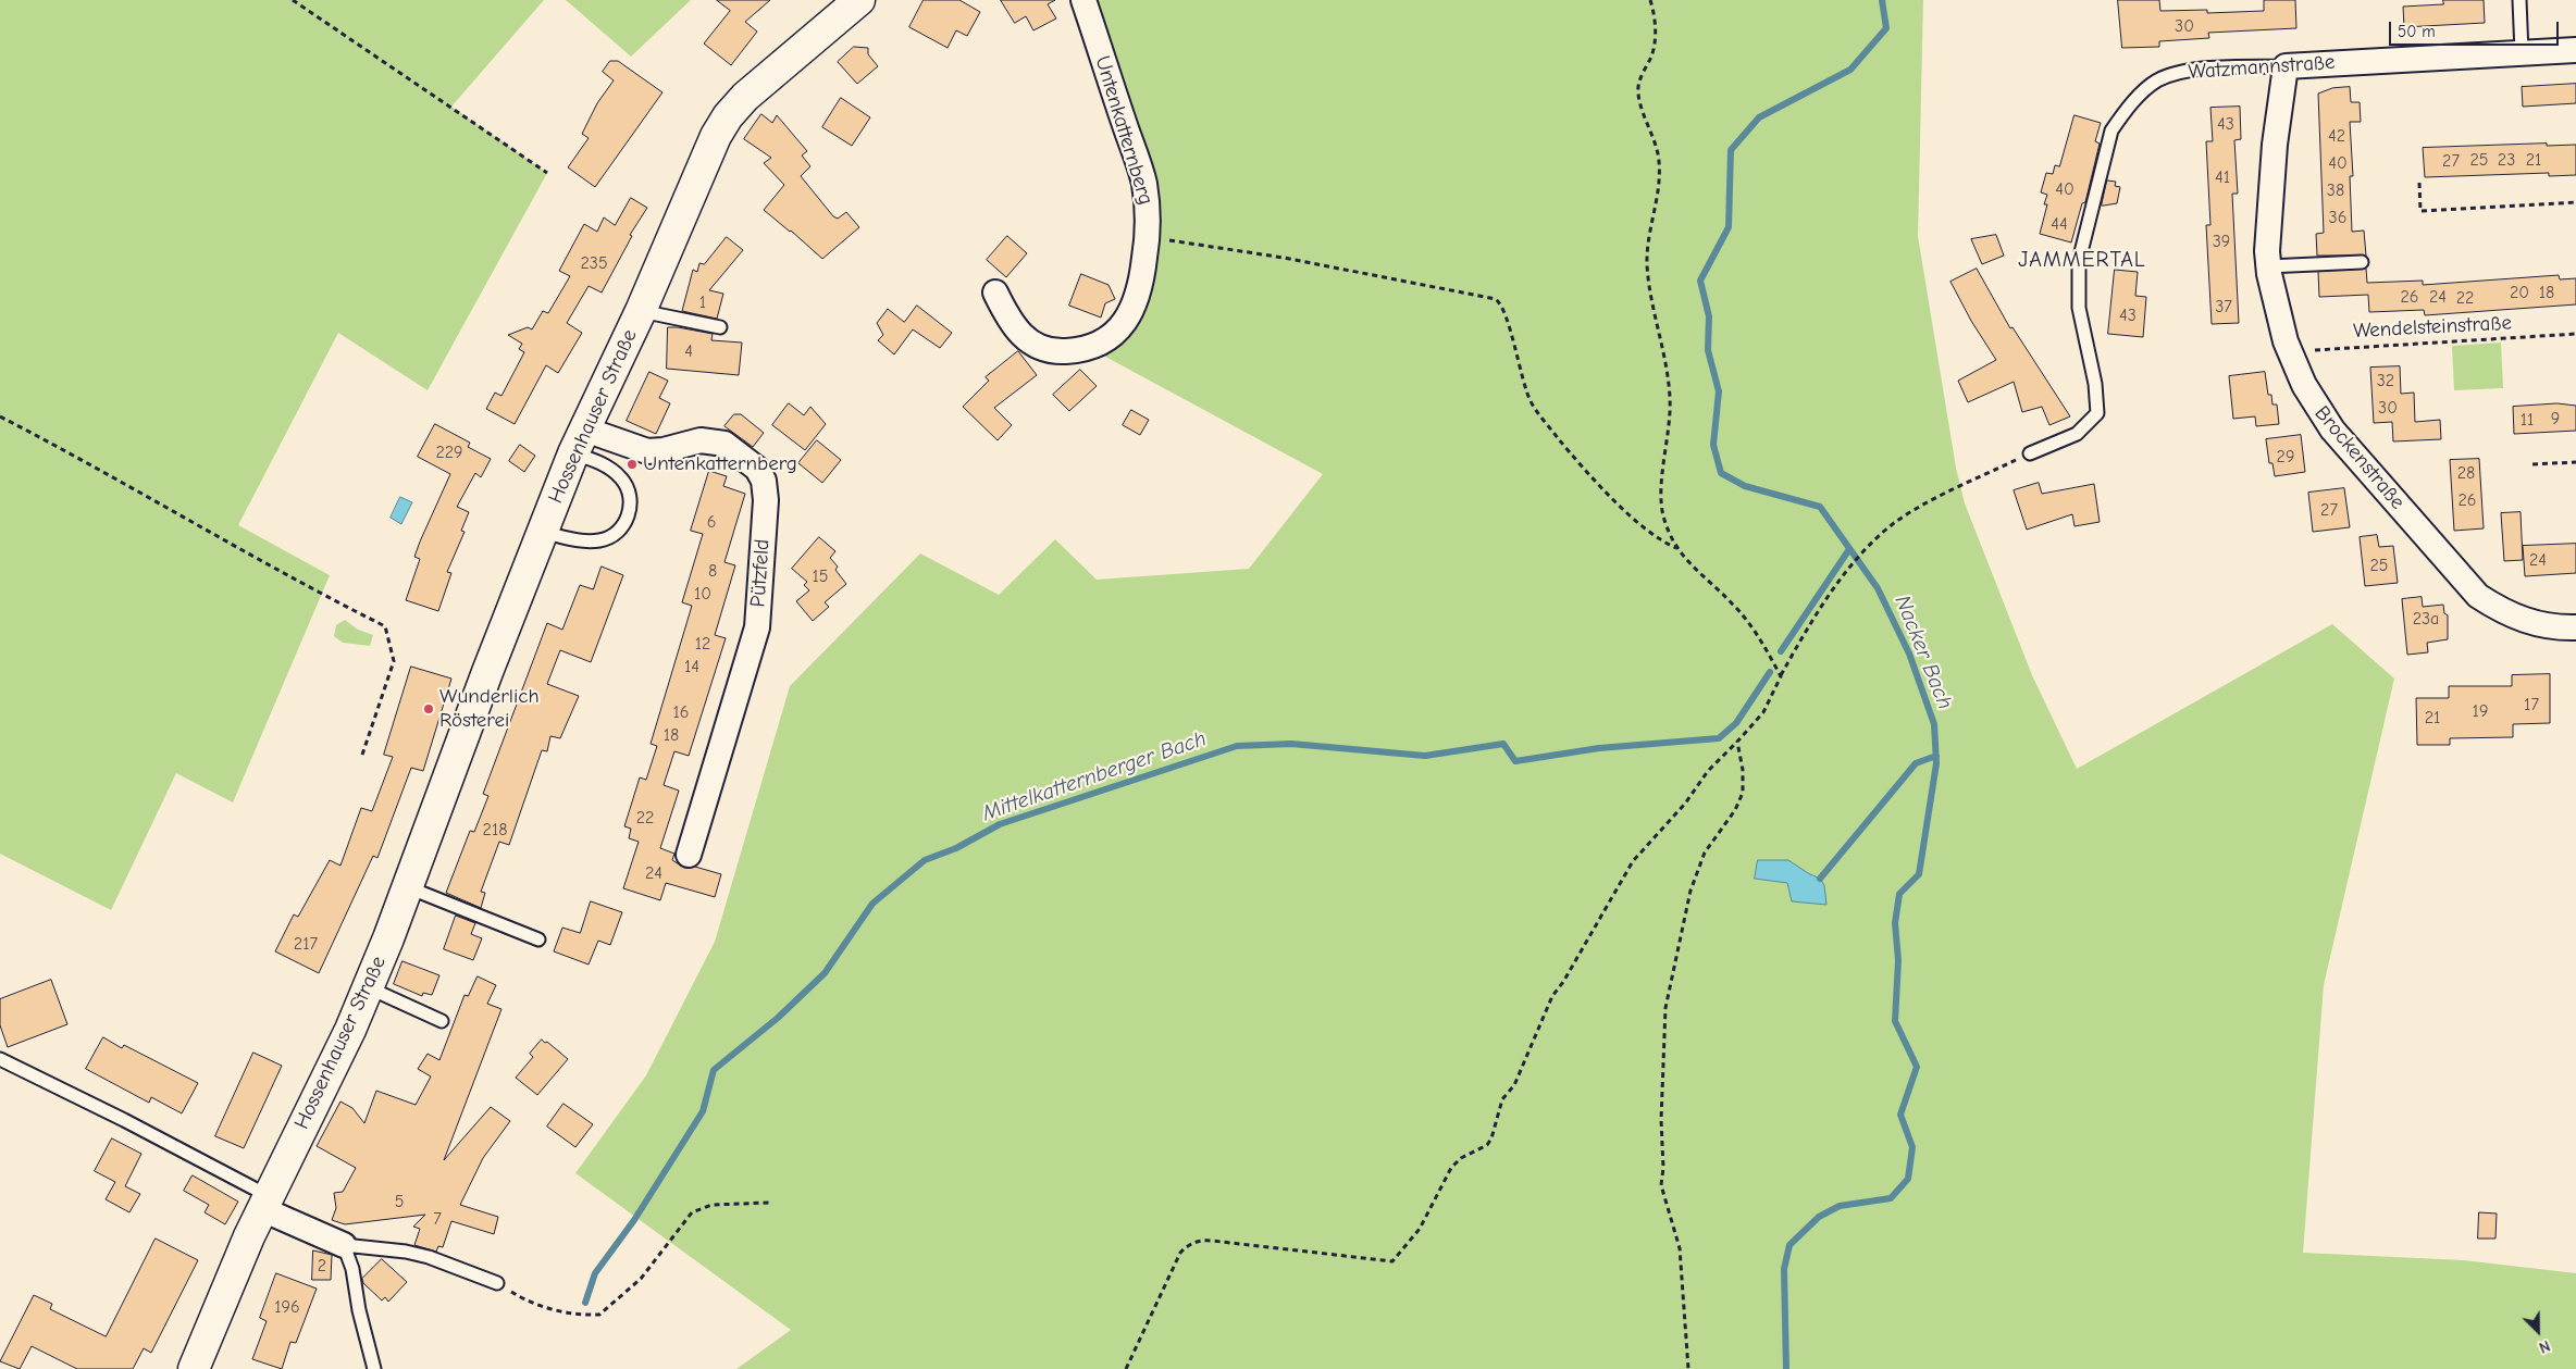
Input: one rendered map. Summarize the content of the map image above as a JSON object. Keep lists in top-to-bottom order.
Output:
{
  "streets": {
    "street": [
      "Watzmannstraße",
      "Untenkatternberg",
      "Hossenhauser Straße",
      "Brockenstraße",
      "Pützfeld"
    ],
    "path": ["Wendelsteinstraße"]
  },
  "crossings": [
    ["Watzmannstraße", "Brockenstraße"],
    ["Wendelsteinstraße", "Brockenstraße"],
    ["Hossenhauser Straße", "Pützfeld"]
  ],
  "districts": ["JAMMERTAL"],
  "water": ["Nacker Bach", "Mittelkatternberger Bach"],
  "places": ["Untenkatternberg", "Wunderlich Rösterei"],
  "house_numbers": [
    "30",
    "43",
    "42",
    "25",
    "23",
    "21",
    "27",
    "40",
    "41",
    "40",
    "38",
    "36",
    "44",
    "39",
    "235",
    "20",
    "18",
    "26",
    "24",
    "22",
    "1",
    "37",
    "43",
    "4",
    "32",
    "30",
    "9",
    "11",
    "229",
    "29",
    "28",
    "26",
    "27",
    "6",
    "24",
    "25",
    "8",
    "15",
    "10",
    "23a",
    "12",
    "14",
    "17",
    "19",
    "16",
    "21",
    "18",
    "22",
    "218",
    "24",
    "217",
    "5",
    "7",
    "2",
    "196"
  ],
  "scale_bar": "50 m",
  "north": "bottom right"
}
